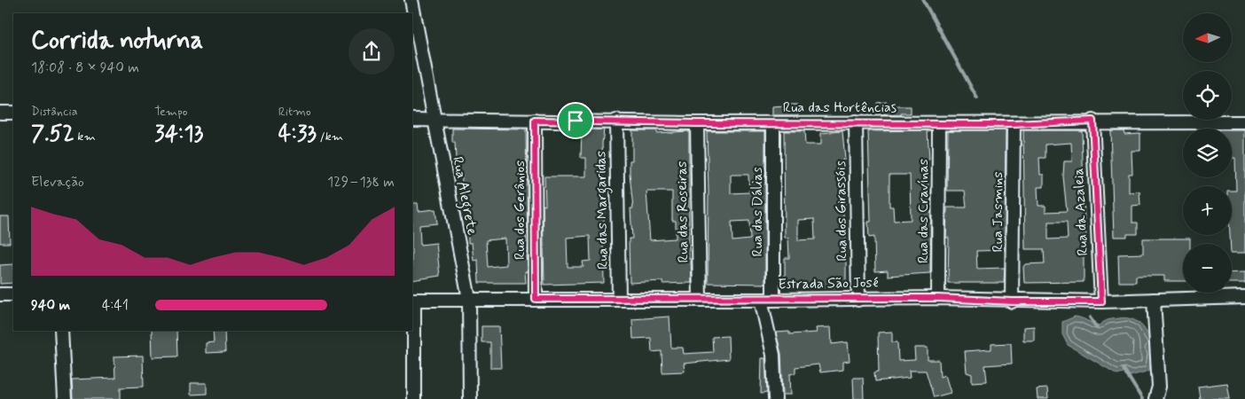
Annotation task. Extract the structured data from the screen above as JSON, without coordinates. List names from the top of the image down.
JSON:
{
  "streets": {
    "street": [
      "Rua das Hortências",
      "Rua Alegrete",
      "Rua dos Gerânios",
      "Rua das Margaridas",
      "Rua dos Girassóis",
      "Rua das Cravínas",
      "Rua das Roseiras",
      "Rua das Dálias",
      "Rua Jasmins",
      "Rua da Azaleia",
      "Estrada São José"
    ]
  },
  "crossings": [
    ["Rua das Hortências", "Rua Alegrete"],
    ["Rua das Hortências", "Rua dos Gerânios"],
    ["Rua das Hortências", "Rua das Margaridas"],
    ["Rua das Hortências", "Rua dos Girassóis"],
    ["Rua das Hortências", "Rua das Cravínas"],
    ["Rua das Hortências", "Rua das Roseiras"],
    ["Rua das Hortências", "Rua das Dálias"],
    ["Rua das Hortências", "Rua Jasmins"],
    ["Rua das Hortências", "Rua da Azaleia"],
    ["Rua Alegrete", "Estrada São José"],
    ["Rua dos Gerânios", "Estrada São José"],
    ["Rua das Margaridas", "Estrada São José"],
    ["Rua dos Girassóis", "Estrada São José"],
    ["Rua das Cravínas", "Estrada São José"],
    ["Rua das Roseiras", "Estrada São José"],
    ["Rua das Dálias", "Estrada São José"],
    ["Rua Jasmins", "Estrada São José"],
    ["Rua da Azaleia", "Estrada São José"]
  ],
  "north": "left",
  "page": {
    "map_buttons": ["+", "−"],
    "heading": ["Corrida noturna", "18:08 · 8 × 940 m"],
    "stats": [
      ["Distância", "7.52 km"],
      ["Tempo", "34:13"],
      ["Ritmo", "4:33 /km"]
    ],
    "chart": ["Elevação", "129–138 m"],
    "list": [
      {
        "name": "940 m",
        "note": "4:41"
      }
    ]
  }
}
